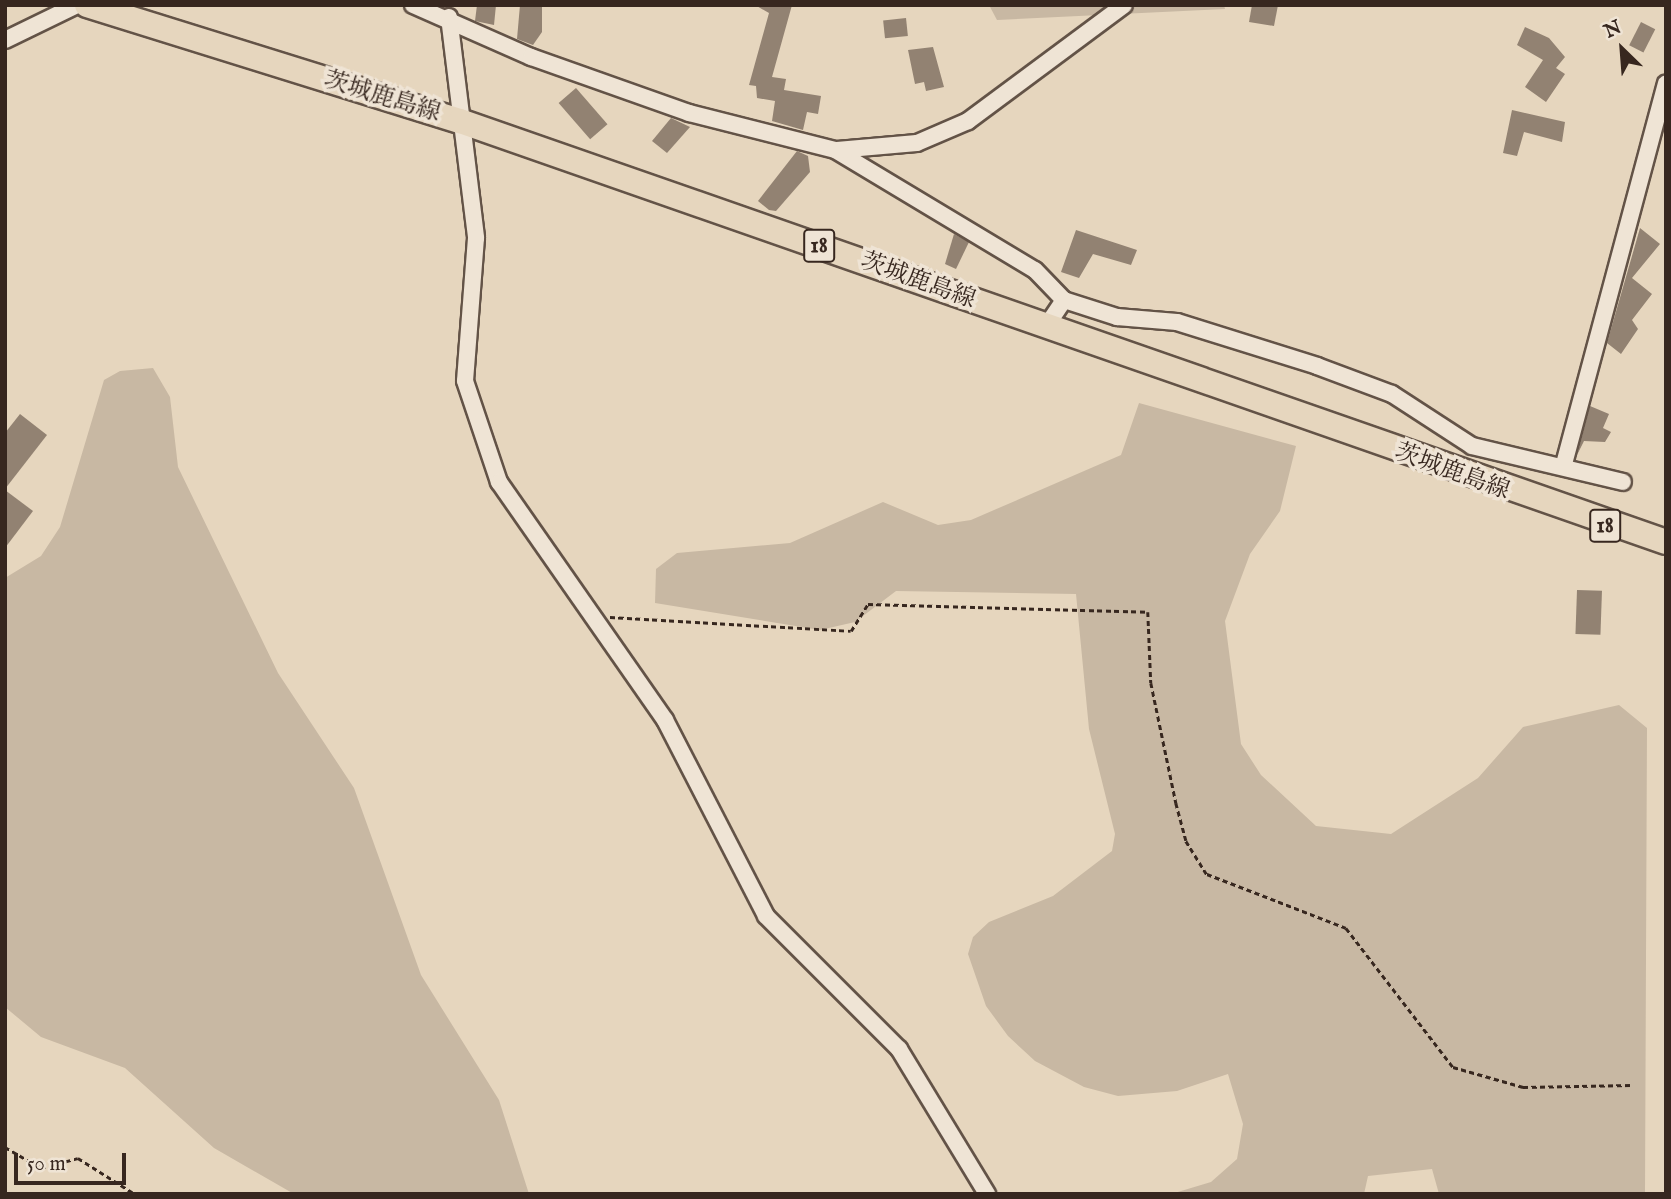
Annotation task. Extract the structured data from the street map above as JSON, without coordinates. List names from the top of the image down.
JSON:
{
  "streets": {
    "main road": ["茨城鹿島線", "18"]
  },
  "scale_bar": "50 m",
  "north": "top left"
}
